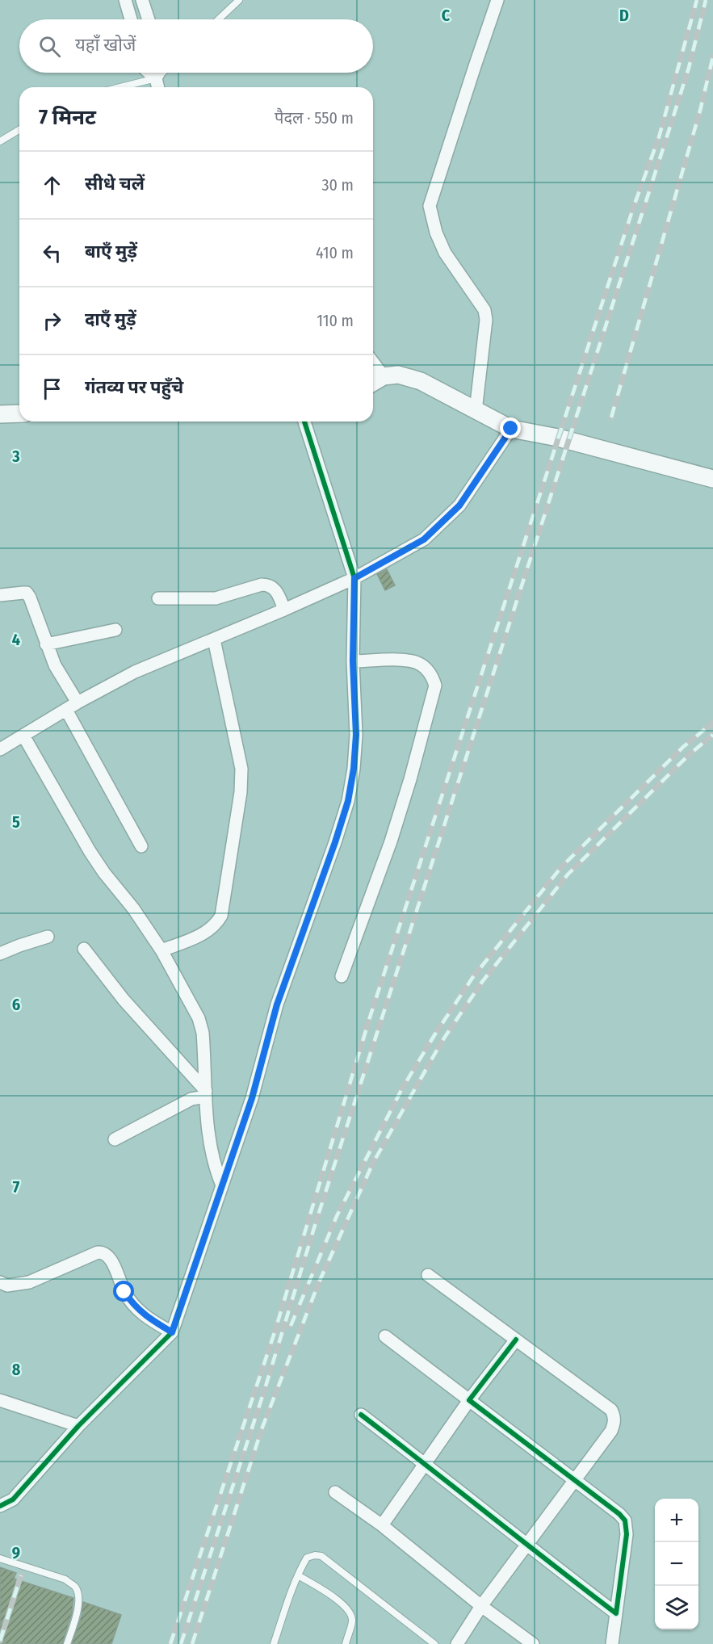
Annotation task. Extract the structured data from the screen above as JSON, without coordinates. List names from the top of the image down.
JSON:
{
  "page": {
    "search": "यहाँ खोजें",
    "heading": ["7 मिनट", "पैदल · 550 m"],
    "list": [
      ["सीधे चलें", "30 m"],
      ["बाएँ मुड़ें", "410 m"],
      ["दाएँ मुड़ें", "110 m"],
      "गंतव्य पर पहुँचे"
    ],
    "map_buttons": ["+", "−"]
  },
  "grid": {
    "columns": ["C", "D"],
    "rows": [
      "3",
      "4",
      "5",
      "6",
      "7",
      "8",
      "9"
    ]
  }
}
